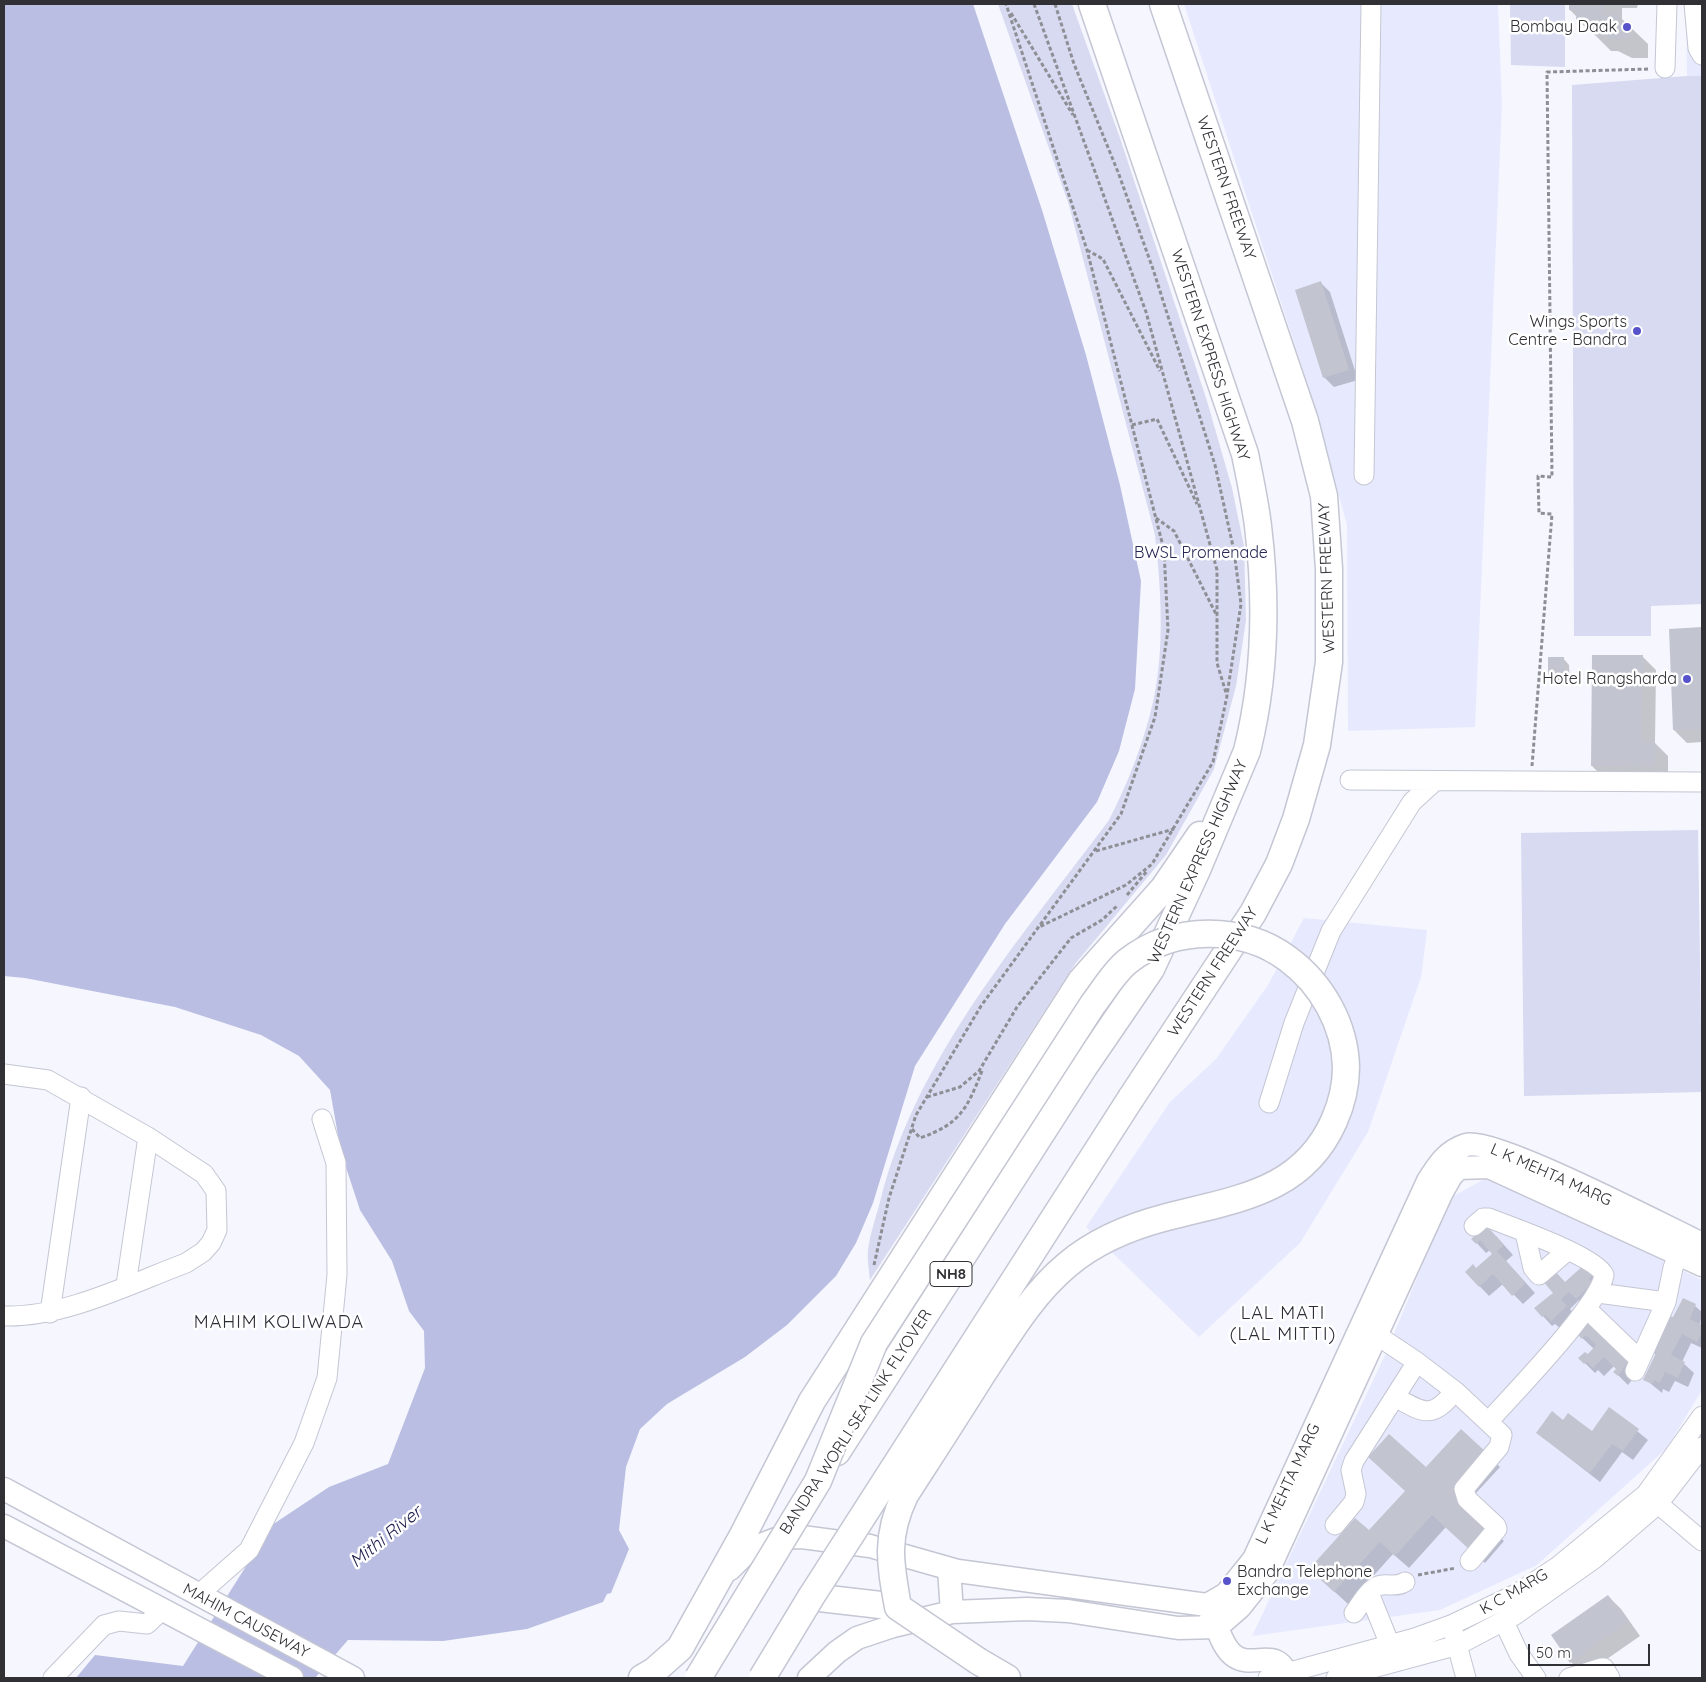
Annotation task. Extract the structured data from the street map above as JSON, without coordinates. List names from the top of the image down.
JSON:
{
  "streets": {
    "highway": [
      "WESTERN FREEWAY",
      "WESTERN EXPRESS HIGHWAY",
      "NH8",
      "BANDRA WORLI SEA LINK FLYOVER"
    ],
    "main road": ["L K MEHTA MARG", "MAHIM CAUSEWAY"],
    "street": ["K C MARG"]
  },
  "crossings": [
    ["WESTERN EXPRESS HIGHWAY", "BANDRA WORLI SEA LINK FLYOVER"]
  ],
  "districts": ["LAL MATI (LAL MITTI)", "MAHIM KOLIWADA"],
  "water": ["Mithi River"],
  "parks": ["BWSL Promenade"],
  "places": [
    "Bombay Daak",
    "Wings Sports Centre - Bandra",
    "Hotel Rangsharda",
    "Bandra Telephone Exchange"
  ],
  "scale_bar": "50 m"
}
